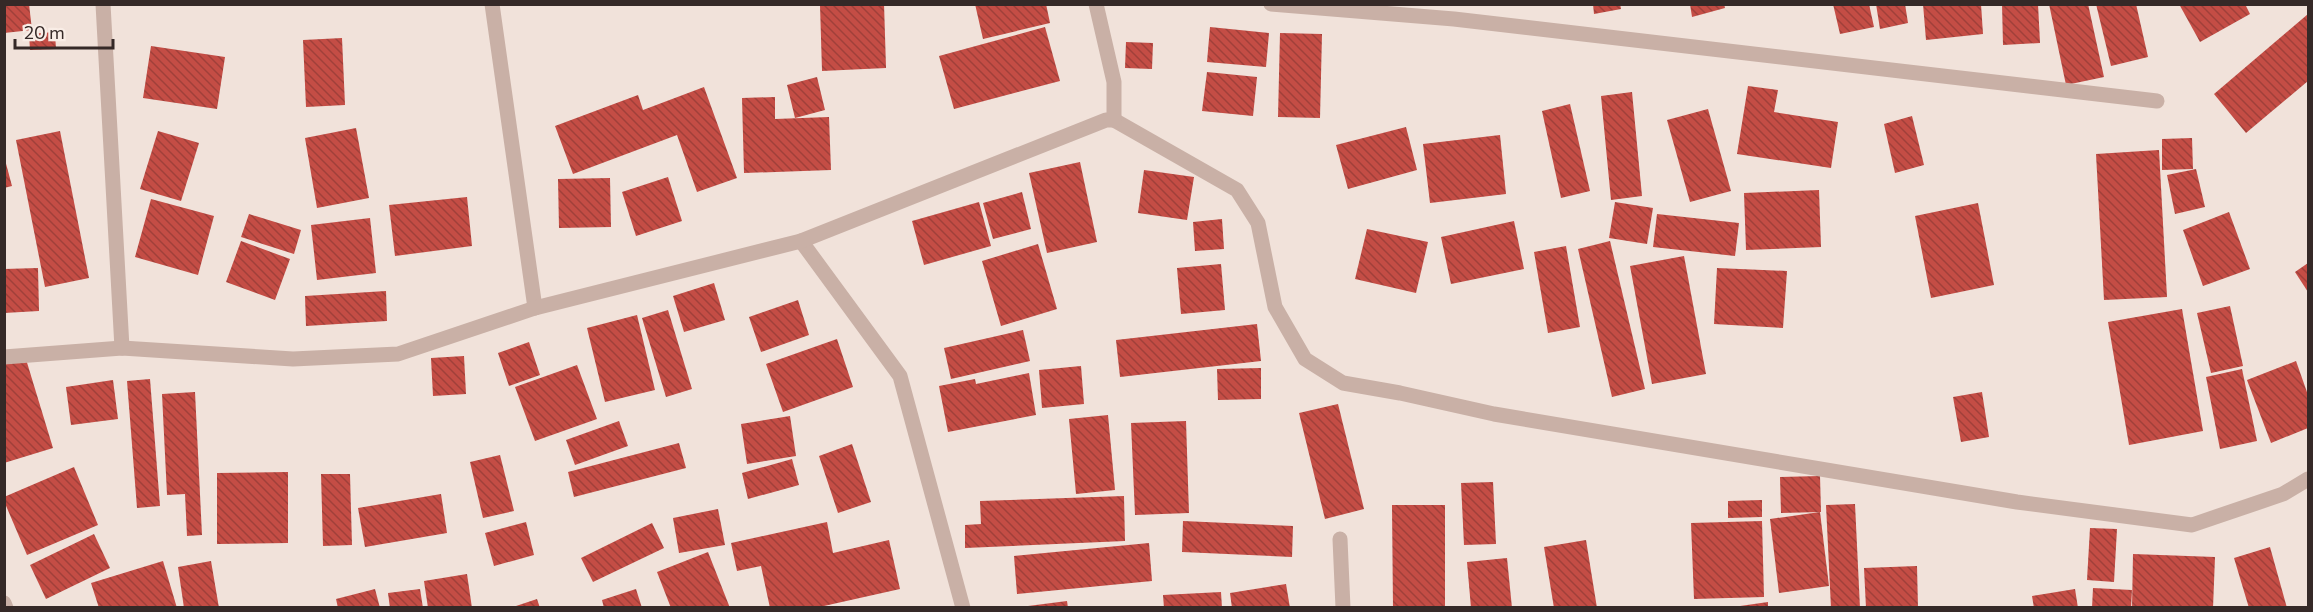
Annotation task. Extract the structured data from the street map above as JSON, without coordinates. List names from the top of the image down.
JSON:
{
  "scale_bar": "20 m"
}
